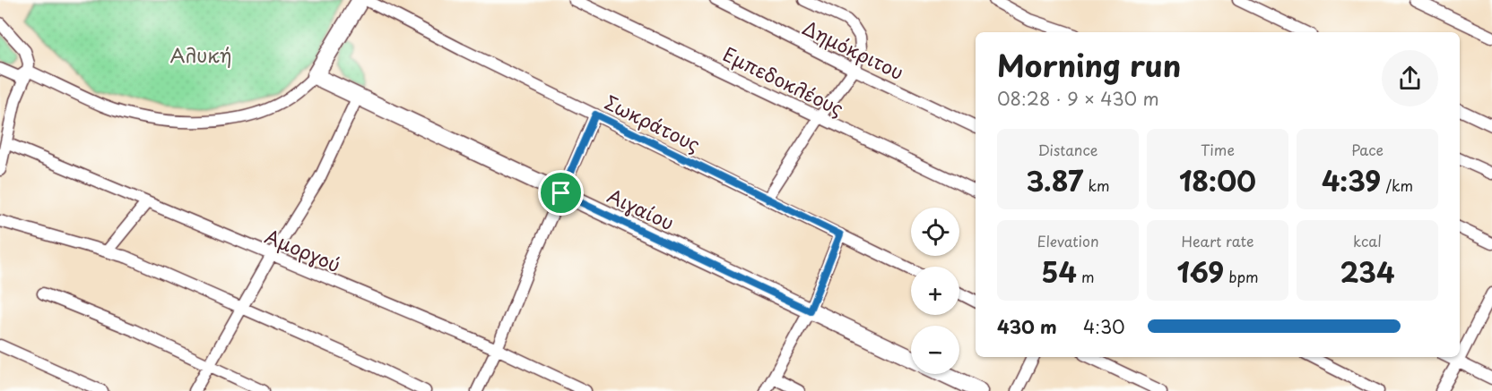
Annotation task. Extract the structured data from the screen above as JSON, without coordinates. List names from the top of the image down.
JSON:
{
  "streets": {
    "main road": ["Αιγαίου"],
    "street": [
      "Δημόκριτου",
      "Εμπεδοκλέους",
      "Σωκράτους",
      "Αμοργού"
    ]
  },
  "parks": ["Αλυκή"],
  "page": {
    "heading": ["Morning run", "08:28 · 9 × 430 m"],
    "stats": [
      ["Distance", "3.87 km"],
      ["Time", "18:00"],
      ["Pace", "4:39 /km"],
      ["Elevation", "54 m"],
      ["Heart rate", "169 bpm"],
      ["kcal", "234"]
    ],
    "map_buttons": ["+", "−"],
    "list": [
      {
        "name": "430 m",
        "note": "4:30"
      }
    ]
  }
}
